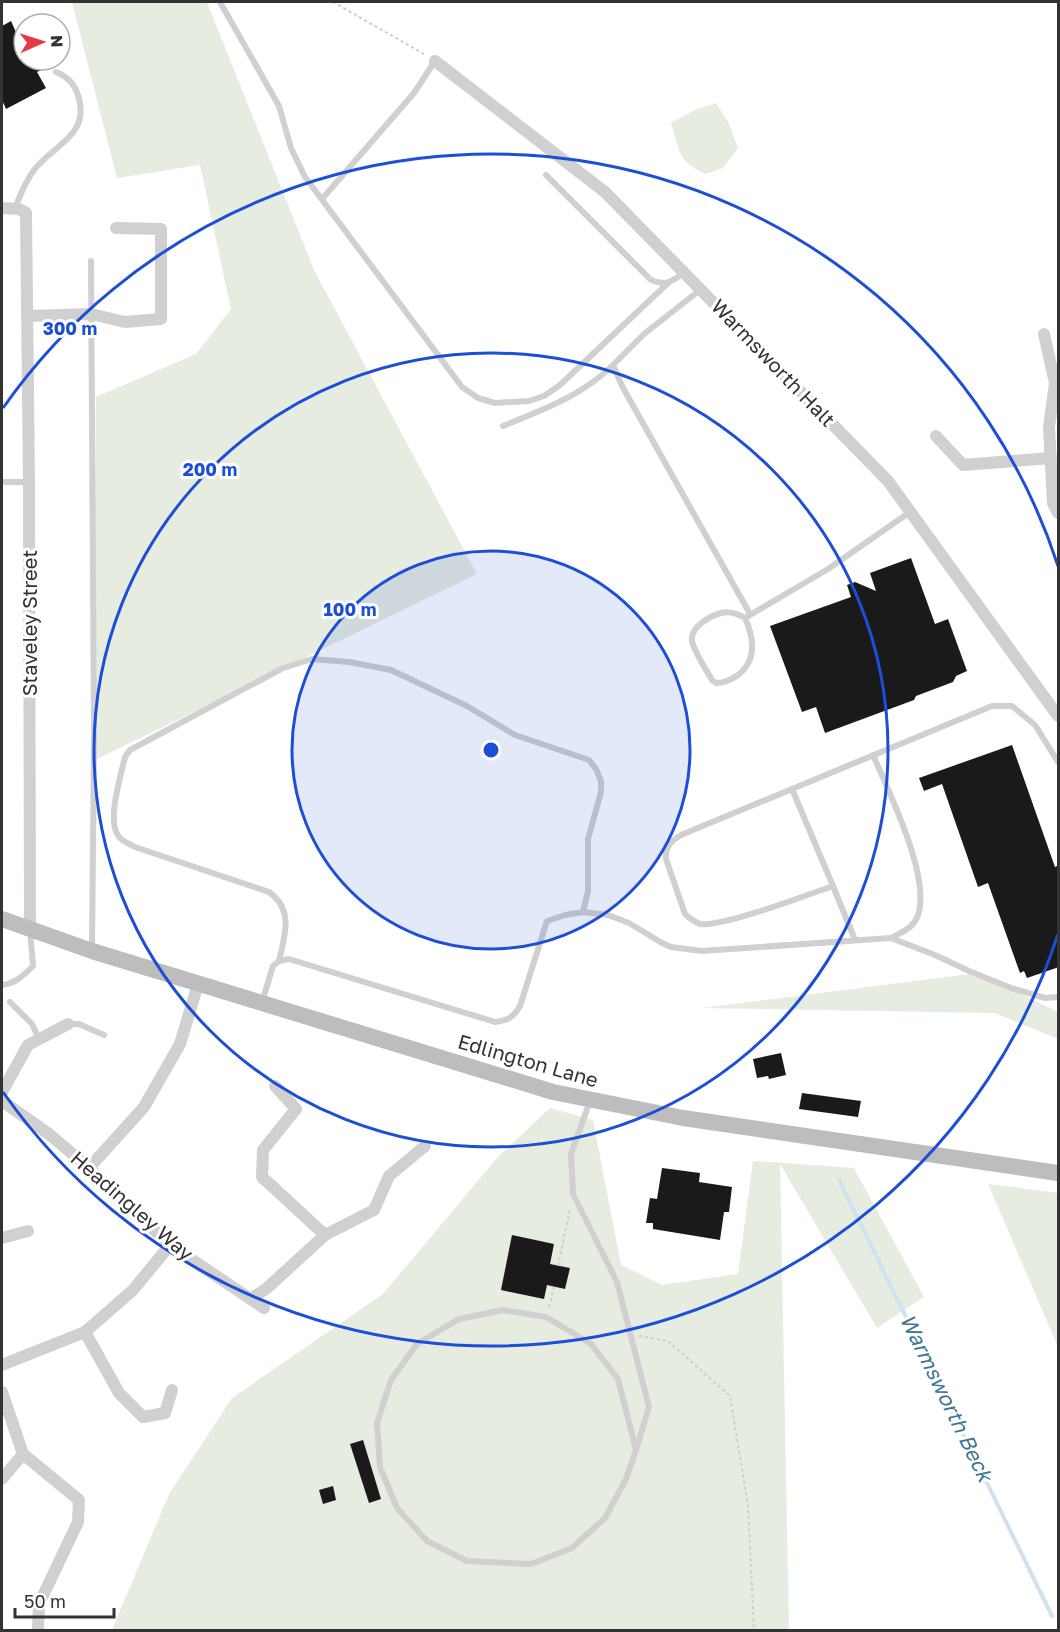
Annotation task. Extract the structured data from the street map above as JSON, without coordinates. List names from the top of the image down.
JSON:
{
  "streets": {
    "main road": ["Edlington Lane"],
    "street": ["Warmsworth Halt", "Staveley Street", "Headingley Way"]
  },
  "crossings": [
    ["Staveley Street", "Edlington Lane"]
  ],
  "water": ["Warmsworth Beck"],
  "scale_bar": "50 m",
  "north": "right",
  "rings": ["300 m", "200 m", "100 m"]
}
